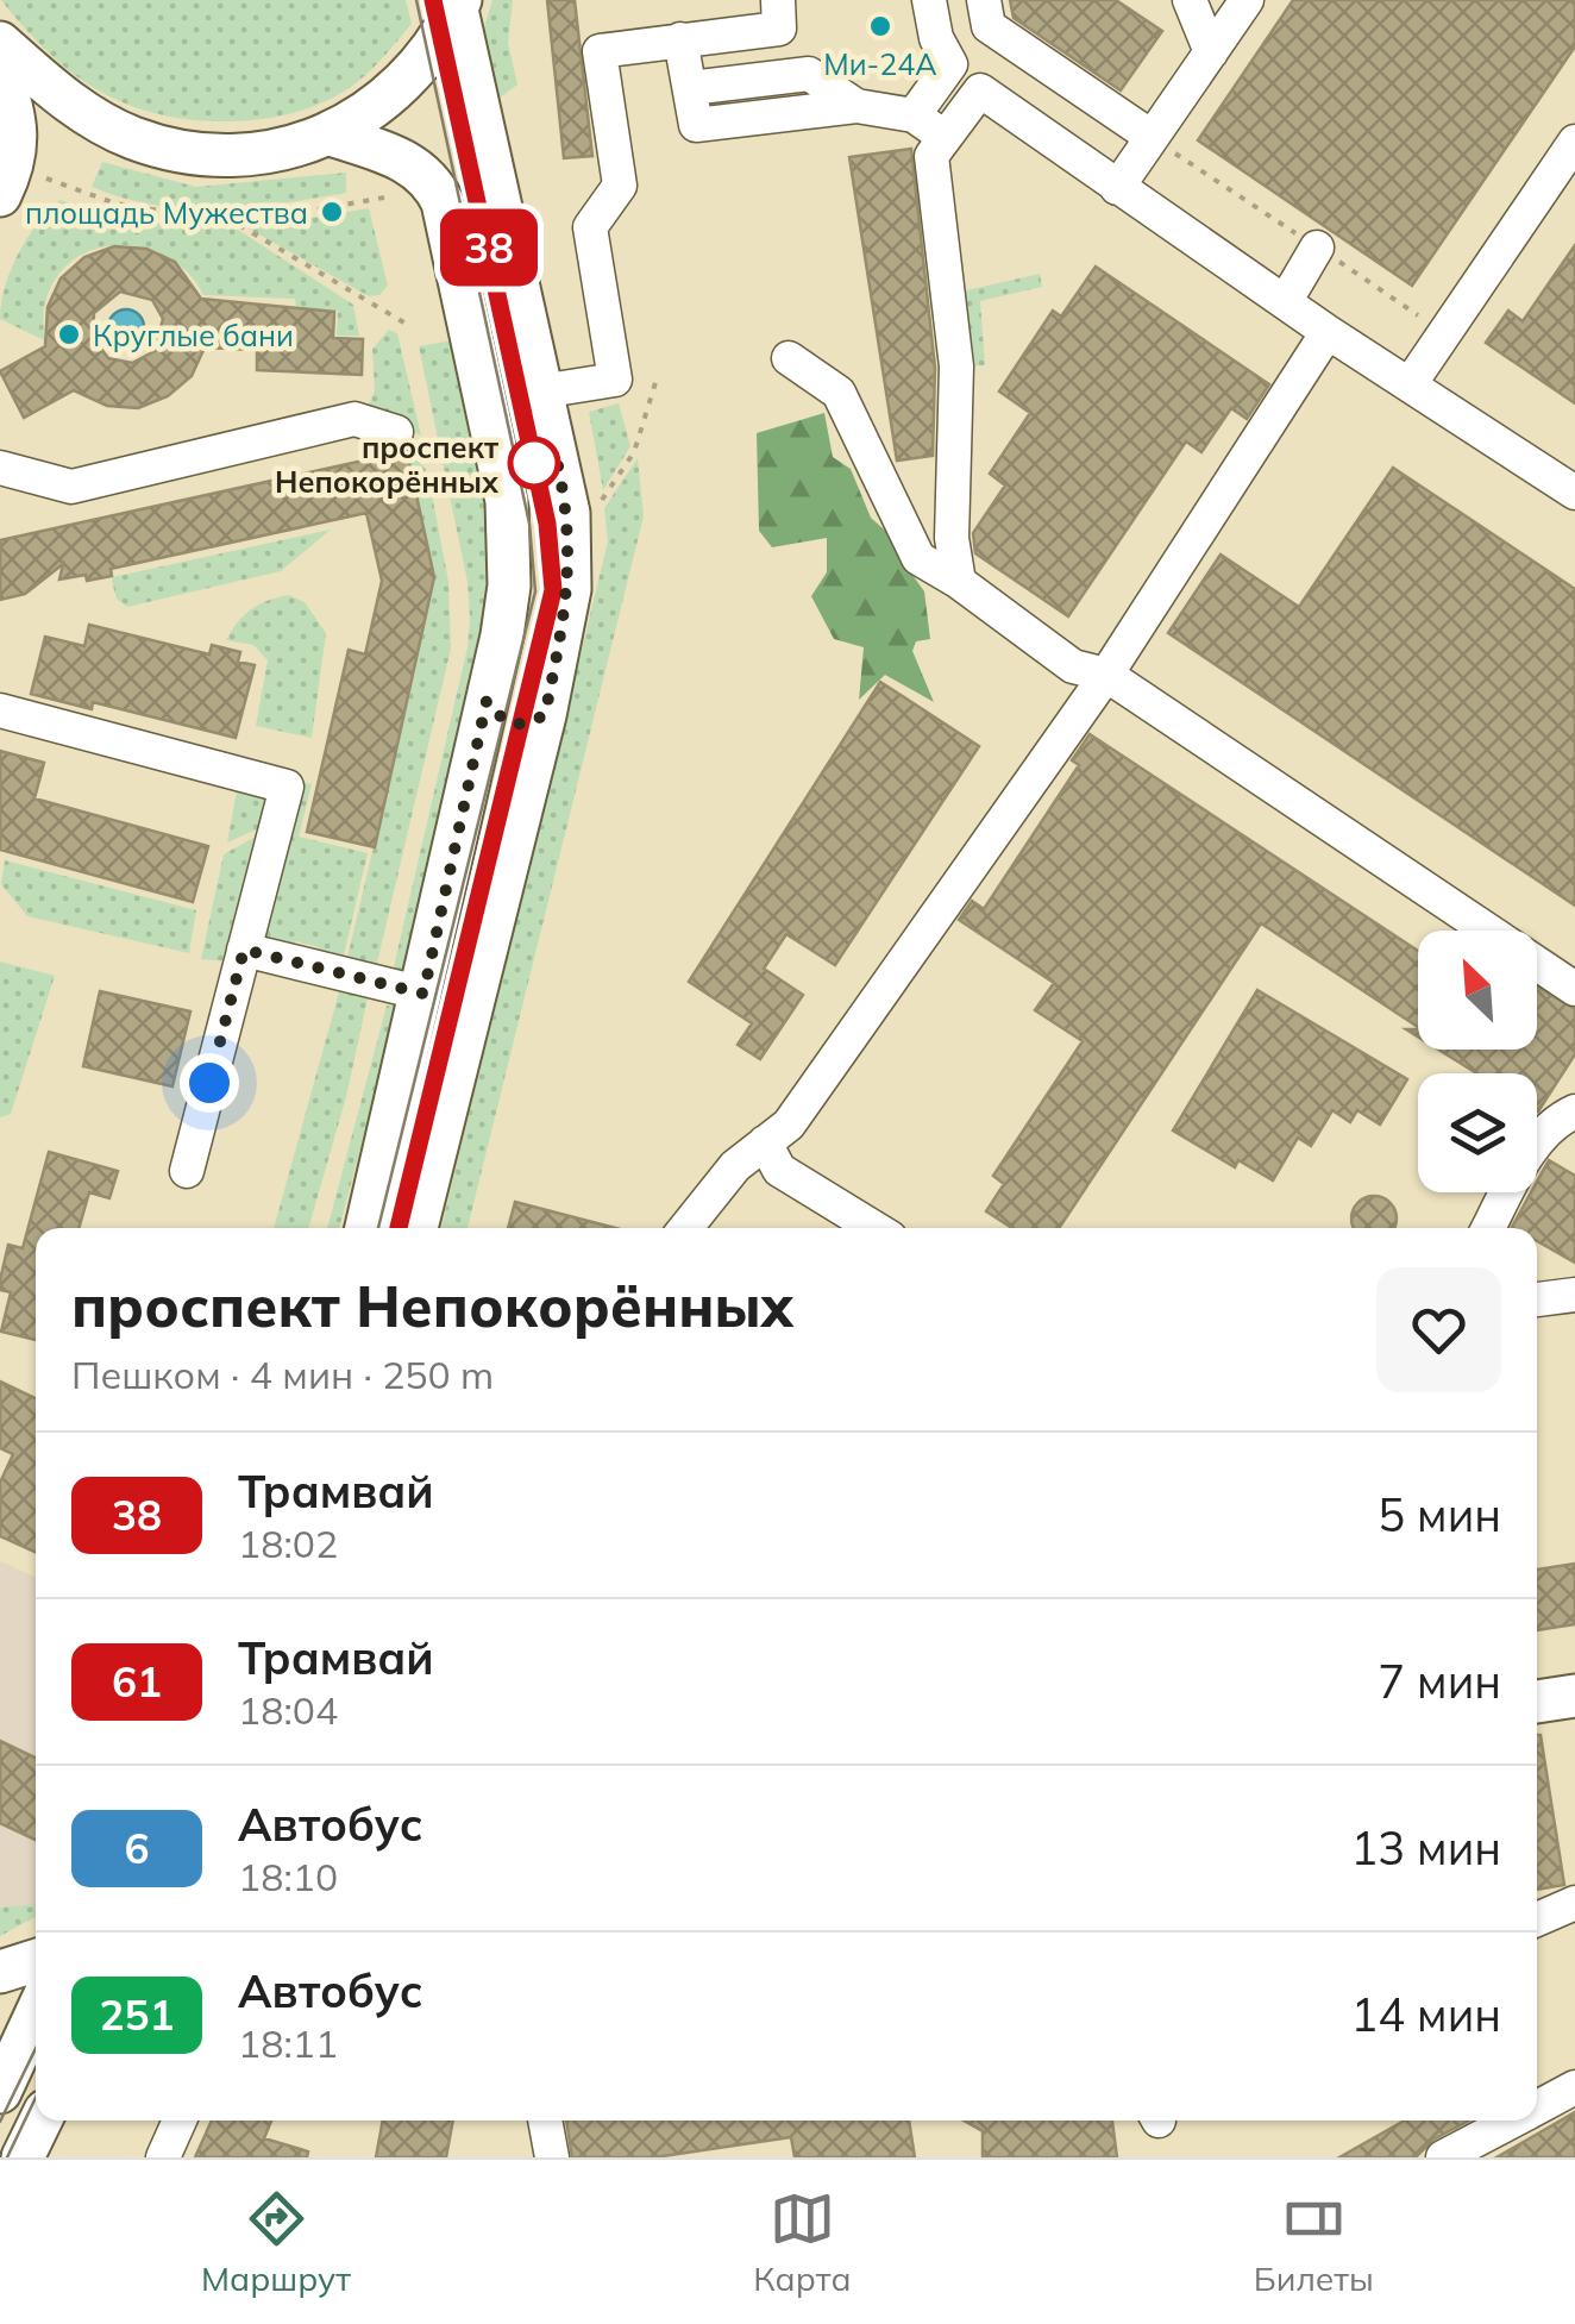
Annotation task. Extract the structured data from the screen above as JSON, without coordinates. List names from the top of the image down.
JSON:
{
  "places": [
    "Ми-24А",
    "площадь Мужества",
    "Круглые бани",
    "проспект Непокорённых"
  ],
  "lines": ["tram line 38"],
  "north": "top left",
  "page": {
    "on_map": "38",
    "heading": ["проспект Непокорённых", "Пешком · 4 мин · 250 m"],
    "list": [
      {
        "mark": "38",
        "name": "Трамвай",
        "note": "18:02",
        "value": "5 мин"
      },
      {
        "mark": "61",
        "name": "Трамвай",
        "note": "18:04",
        "value": "7 мин"
      },
      {
        "mark": "6",
        "name": "Автобус",
        "note": "18:10",
        "value": "13 мин"
      },
      {
        "mark": "251",
        "name": "Автобус",
        "note": "18:11",
        "value": "14 мин"
      }
    ],
    "tabs": ["Маршрут", "Карта", "Билеты"]
  }
}
